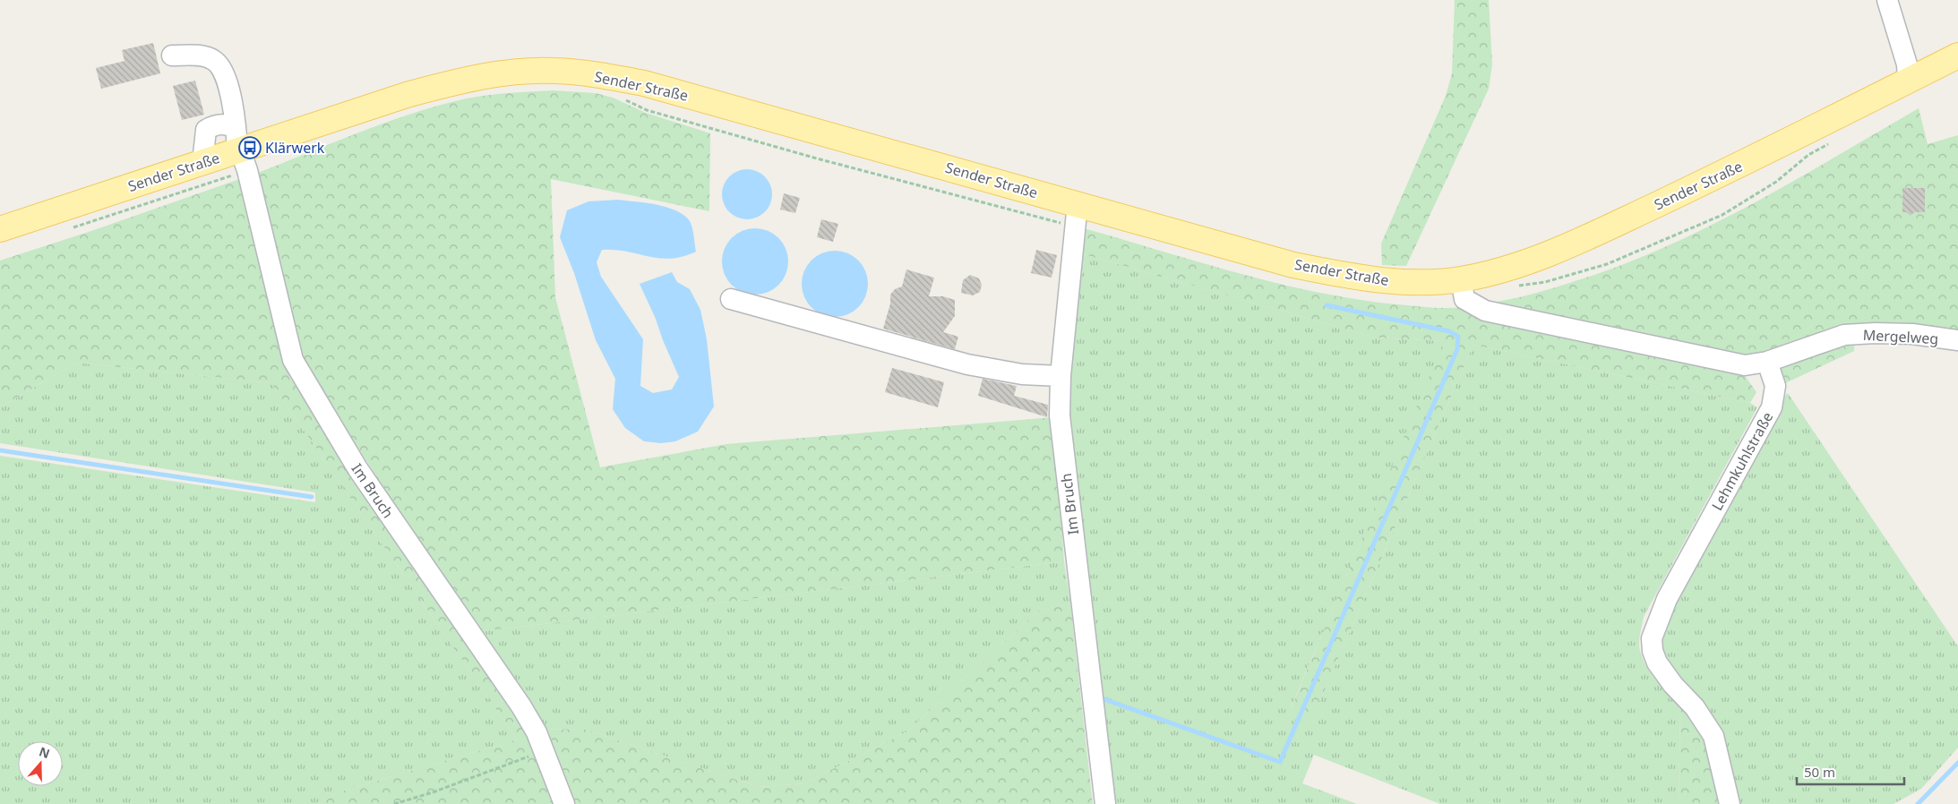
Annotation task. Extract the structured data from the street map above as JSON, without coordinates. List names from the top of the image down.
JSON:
{
  "streets": {
    "main road": ["Sender Straße"],
    "street": ["Mergelweg", "Lehmkuhlstraße", "Im Bruch"]
  },
  "crossings": [
    ["Sender Straße", "Im Bruch"],
    ["Mergelweg", "Lehmkuhlstraße"]
  ],
  "places": {
    "bus stop": ["Klärwerk"]
  },
  "scale_bar": "50 m",
  "north": "top"
}
